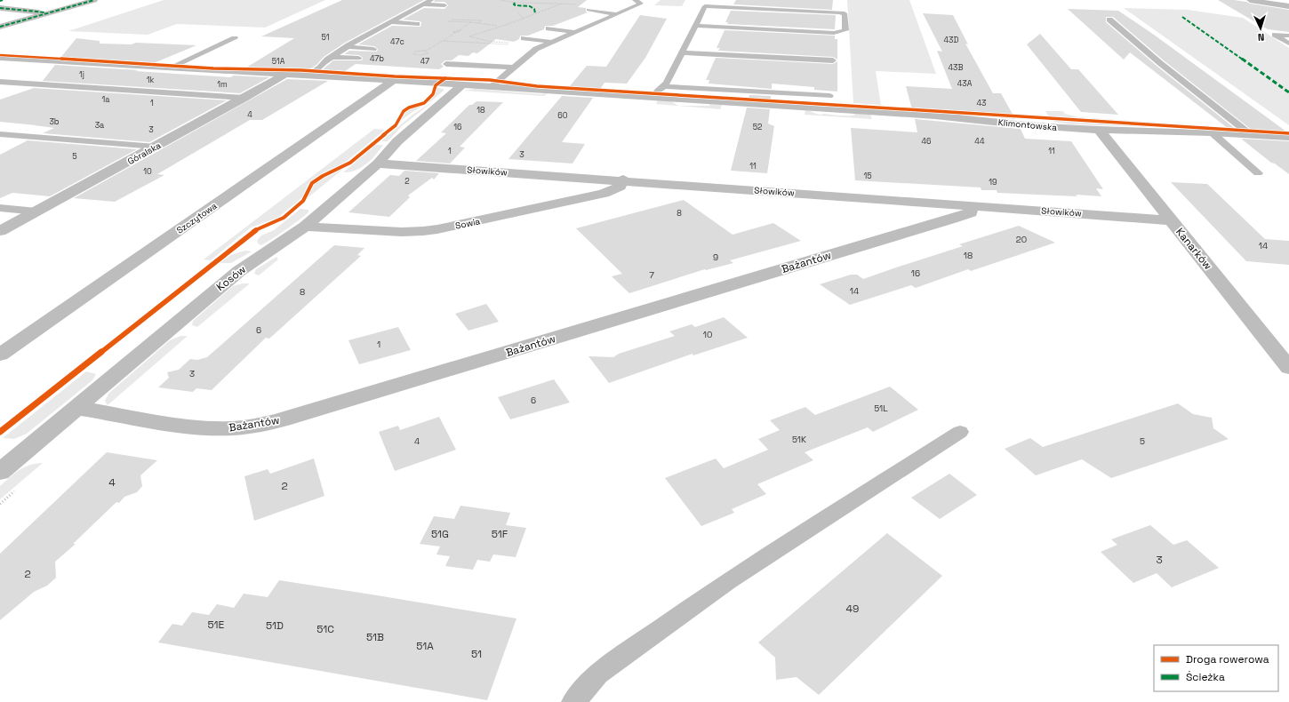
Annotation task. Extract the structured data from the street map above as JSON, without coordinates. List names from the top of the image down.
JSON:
{
  "streets": {
    "street": [
      "Klimontowska",
      "Góralska",
      "Słowików",
      "Szczytowa",
      "Sowia",
      "Kanarków",
      "Bażantów",
      "Kosów"
    ]
  },
  "crossings": [
    ["Klimontowska", "Góralska"],
    ["Klimontowska", "Szczytowa"],
    ["Klimontowska", "Kanarków"],
    ["Klimontowska", "Kosów"],
    ["Słowików", "Sowia"],
    ["Słowików", "Kanarków"],
    ["Słowików", "Bażantów"],
    ["Słowików", "Kosów"],
    ["Sowia", "Kosów"],
    ["Bażantów", "Kosów"]
  ],
  "house_numbers": [
    "51",
    "43D",
    "47c",
    "47b",
    "51A",
    "47",
    "43B",
    "1j",
    "1k",
    "43A",
    "1m",
    "1a",
    "1",
    "43",
    "18",
    "4",
    "60",
    "3b",
    "3a",
    "16",
    "52",
    "3",
    "46",
    "44",
    "1",
    "11",
    "3",
    "5",
    "11",
    "10",
    "15",
    "2",
    "19",
    "8",
    "20",
    "14",
    "18",
    "9",
    "16",
    "7",
    "14",
    "8",
    "6",
    "10",
    "1",
    "3",
    "6",
    "51L",
    "51K",
    "4",
    "5",
    "4",
    "2",
    "51G",
    "51F",
    "3",
    "2",
    "49",
    "51E",
    "51D",
    "51C",
    "51B",
    "51A",
    "51"
  ],
  "legend": ["Droga rowerowa", "Ścieżka"],
  "north": "bottom"
}
